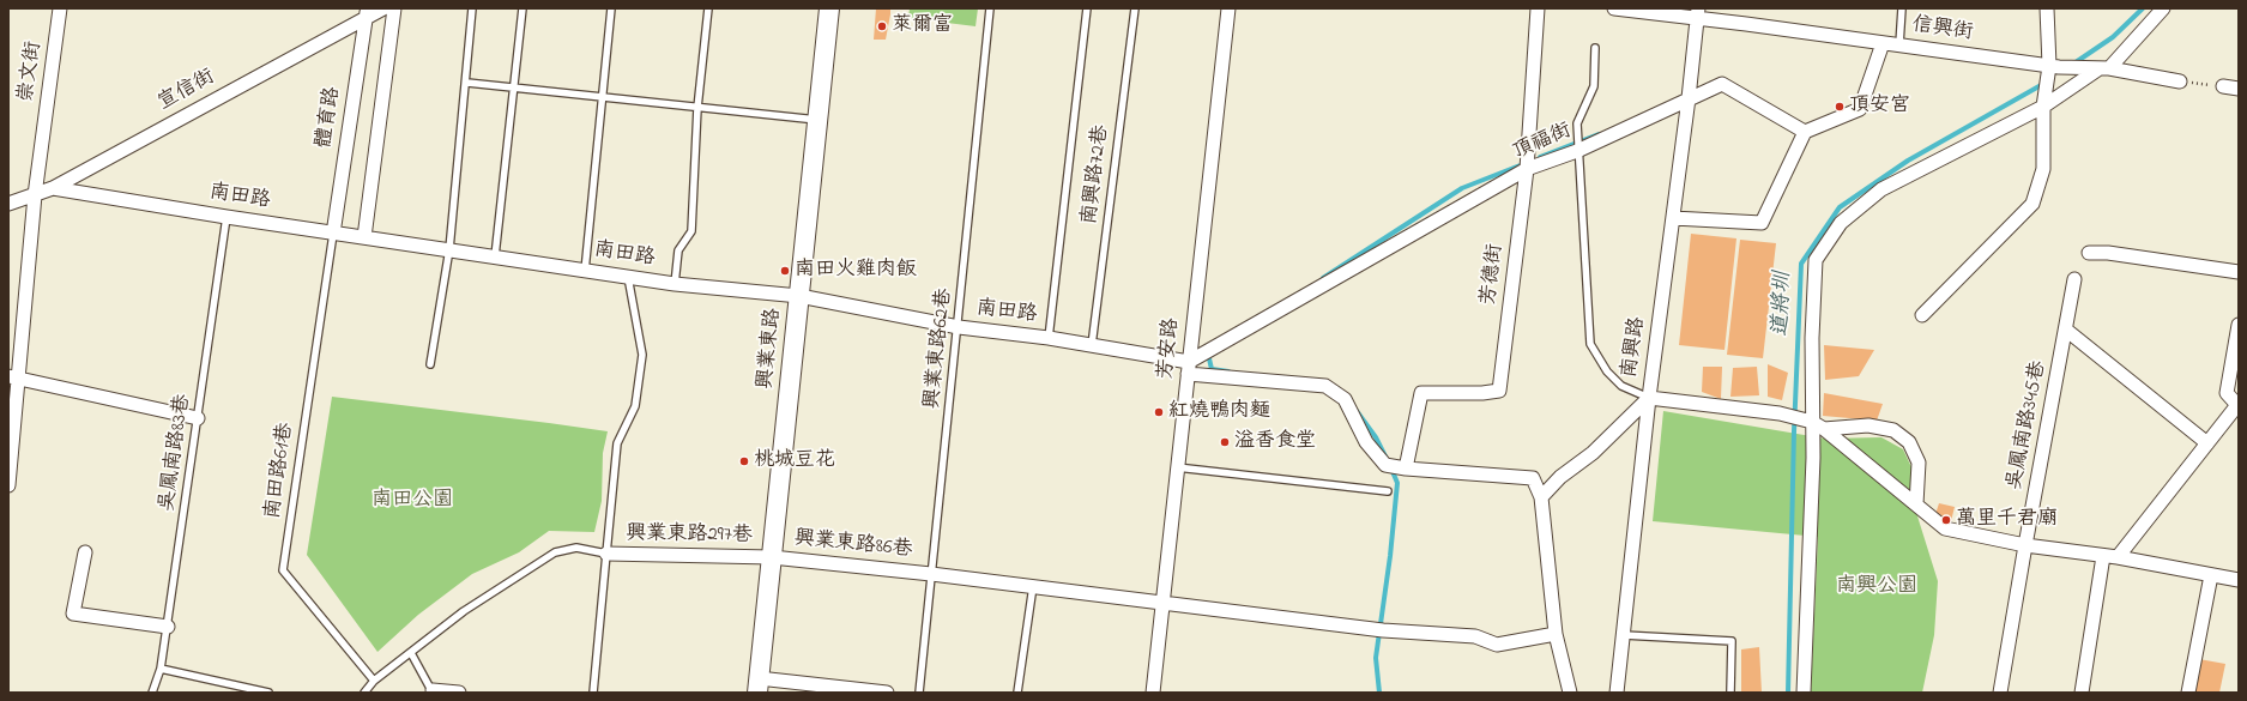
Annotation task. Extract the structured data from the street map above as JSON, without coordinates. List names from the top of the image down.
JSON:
{
  "streets": {
    "street": [
      "信興街",
      "崇文街",
      "宣信街",
      "體育路",
      "頂福街",
      "南田路",
      "芳德街",
      "南興路",
      "興業東路",
      "芳安路",
      "吳鳳南路345巷",
      "興業東路297巷",
      "興業東路86巷"
    ],
    "lane": [
      "南興路72巷",
      "興業東路62巷",
      "吳鳳南路83巷",
      "南田路61巷"
    ]
  },
  "crossings": [
    ["信興街", "南興路"],
    ["崇文街", "宣信街"],
    ["宣信街", "體育路"],
    ["宣信街", "南田路"],
    ["體育路", "南田路"],
    ["體育路", "南田路61巷"],
    ["頂福街", "南田路"],
    ["頂福街", "芳德街"],
    ["頂福街", "南興路"],
    ["頂福街", "芳安路"],
    ["南興路72巷", "南田路"],
    ["南田路", "芳德街"],
    ["南田路", "興業東路"],
    ["南田路", "興業東路62巷"],
    ["南田路", "芳安路"],
    ["南田路", "吳鳳南路83巷"],
    ["南田路", "南田路61巷"],
    ["興業東路", "興業東路297巷"],
    ["興業東路", "興業東路86巷"],
    ["興業東路62巷", "興業東路86巷"],
    ["芳安路", "興業東路86巷"],
    ["興業東路297巷", "興業東路86巷"]
  ],
  "water": ["道將圳"],
  "parks": ["南田公園", "南興公園"],
  "places": [
    "萊爾富",
    "頂安宮",
    "南田火雞肉飯",
    "紅燒鴨肉麵",
    "溢香食堂",
    "桃城豆花",
    "萬里千君廟"
  ]
}
